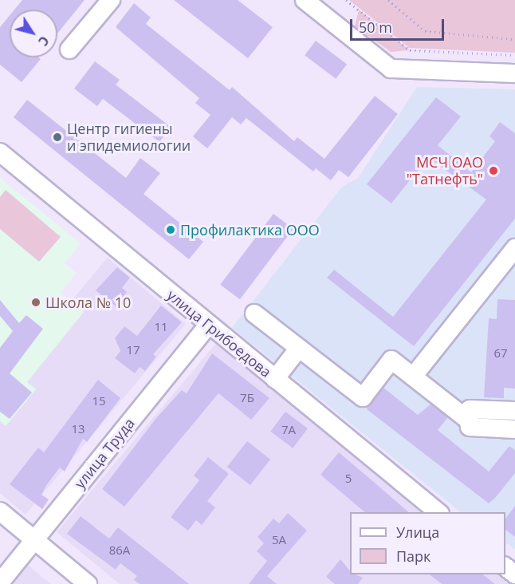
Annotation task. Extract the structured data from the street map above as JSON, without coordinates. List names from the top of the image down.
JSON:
{
  "streets": {
    "street": ["улица Грибоедова", "улица Труда"]
  },
  "crossings": [
    ["улица Грибоедова", "улица Труда"]
  ],
  "places": [
    "Центр гигиены и эпидемиологии",
    "МСЧ ОАО \"Татнефть\"",
    "Профилактика ООО",
    "Школа № 10"
  ],
  "house_numbers": [
    "11",
    "17",
    "67",
    "7Б",
    "15",
    "13",
    "7А",
    "5",
    "5А",
    "86А"
  ],
  "legend": ["Улица", "Парк"],
  "scale_bar": "50 m",
  "north": "bottom right"
}
